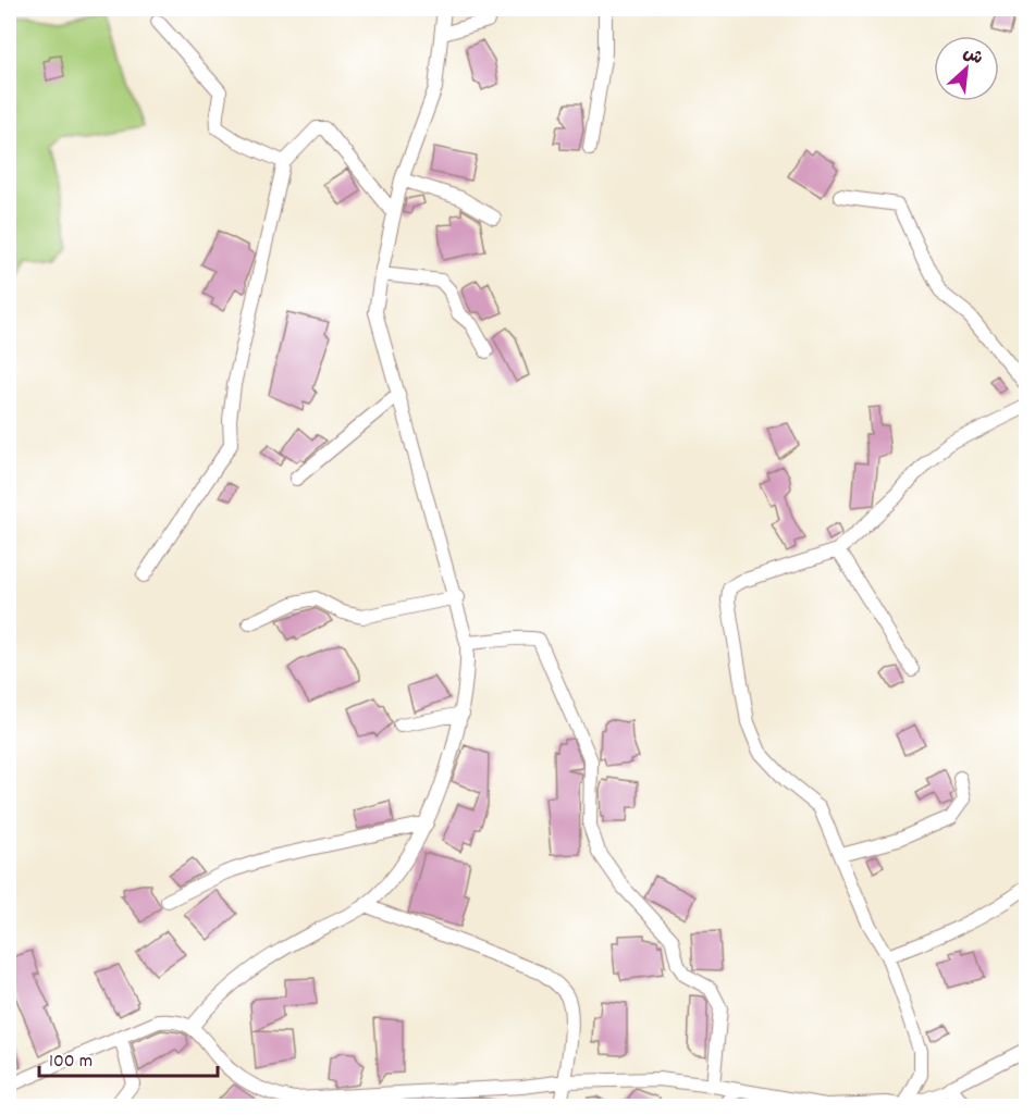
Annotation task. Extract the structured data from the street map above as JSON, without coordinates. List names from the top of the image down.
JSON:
{
  "scale_bar": "100 m",
  "north": "top right"
}
